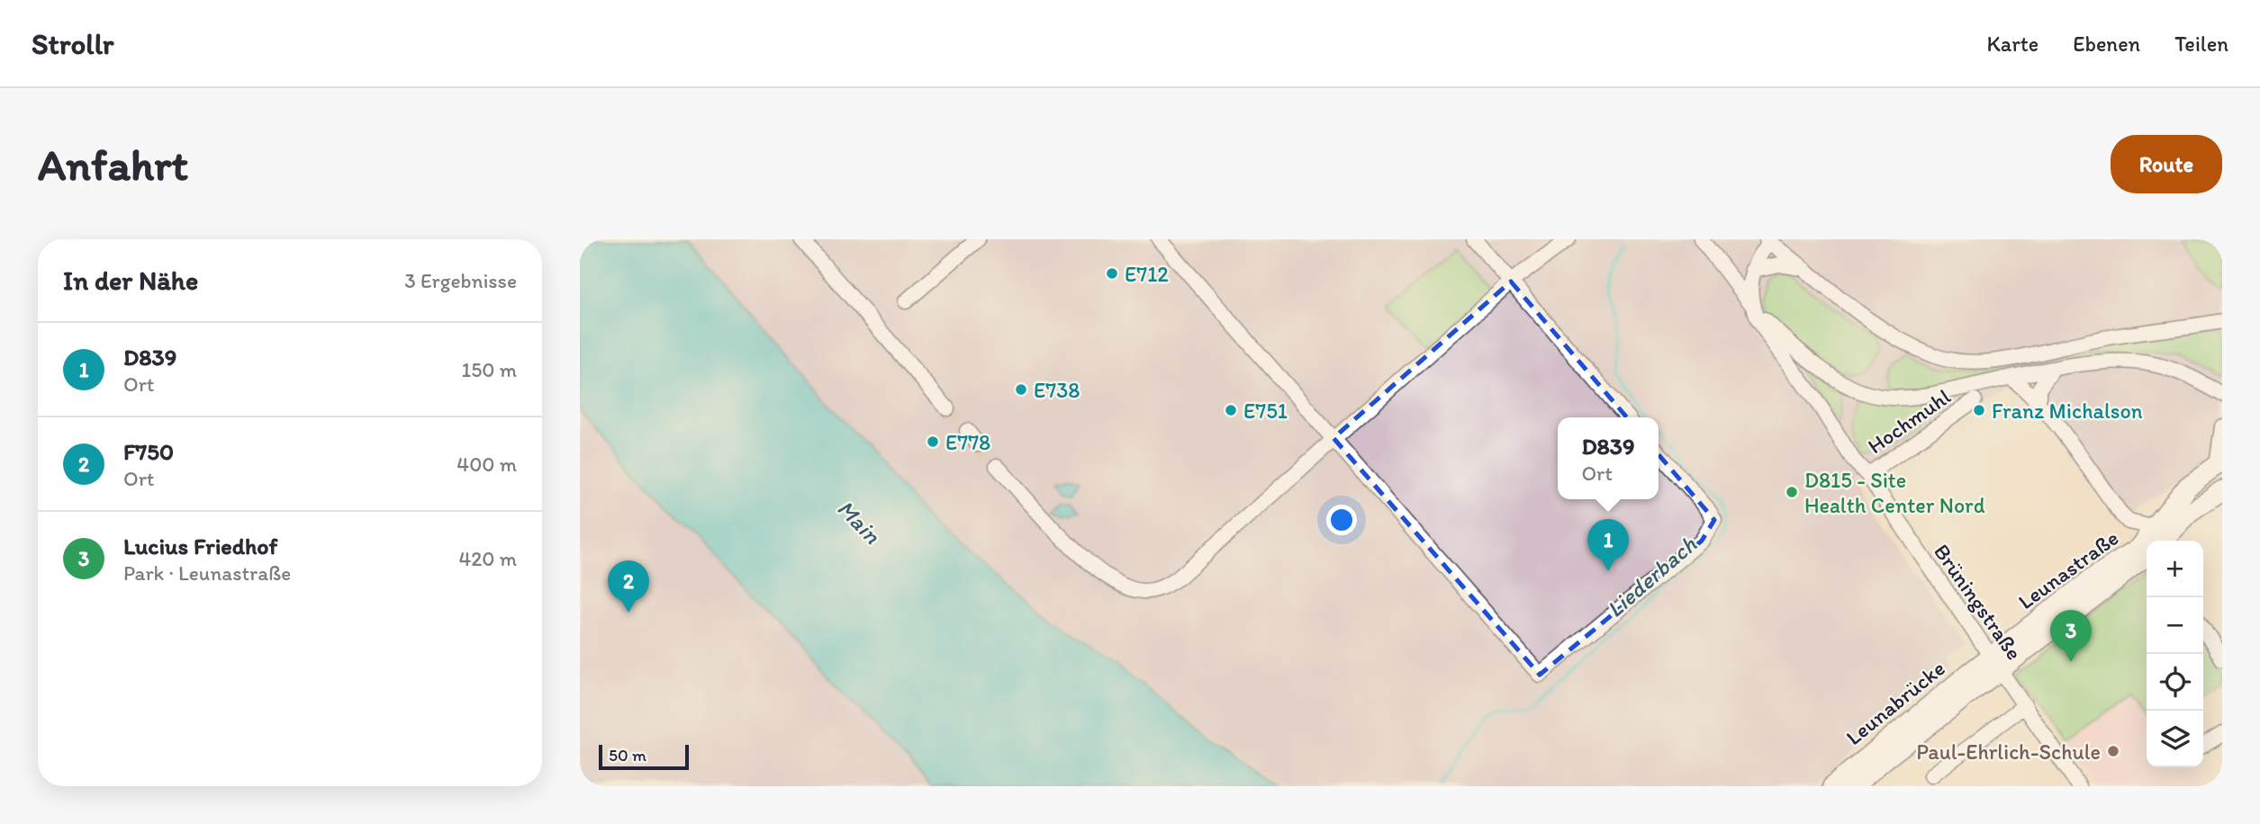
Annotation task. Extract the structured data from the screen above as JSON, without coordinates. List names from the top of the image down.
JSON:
{
  "streets": {
    "main road": ["Leunastraße", "Leunabrücke"],
    "street": ["Hochmuhl", "Brüningstraße"]
  },
  "crossings": [
    ["Hochmuhl", "Brüningstraße"],
    ["Leunastraße", "Brüningstraße"],
    ["Leunastraße", "Leunabrücke"],
    ["Brüningstraße", "Leunabrücke"]
  ],
  "water": ["Main", "Liederbach"],
  "places": [
    "E712",
    "E738",
    "E751",
    "Franz Michalson",
    "E778",
    "D815 - Site Health Center Nord",
    "Paul-Ehrlich-Schule"
  ],
  "scale_bar": "50 m",
  "page": {
    "header": "Strollr",
    "nav": ["Karte", "Ebenen", "Teilen"],
    "buttons": "Route",
    "title": "Anfahrt",
    "heading": ["In der Nähe", "3 Ergebnisse"],
    "list": [
      {
        "mark": "1",
        "name": "D839",
        "note": "Ort",
        "value": "150 m"
      },
      {
        "mark": "2",
        "name": "F750",
        "note": "Ort",
        "value": "400 m"
      },
      {
        "mark": "3",
        "name": "Lucius Friedhof",
        "note": "Park · Leunastraße",
        "value": "420 m"
      }
    ],
    "popup": ["D839", "Ort"],
    "pins": ["1", "2", "3"],
    "map_buttons": ["+", "−"],
    "scale": "50 m"
  }
}
